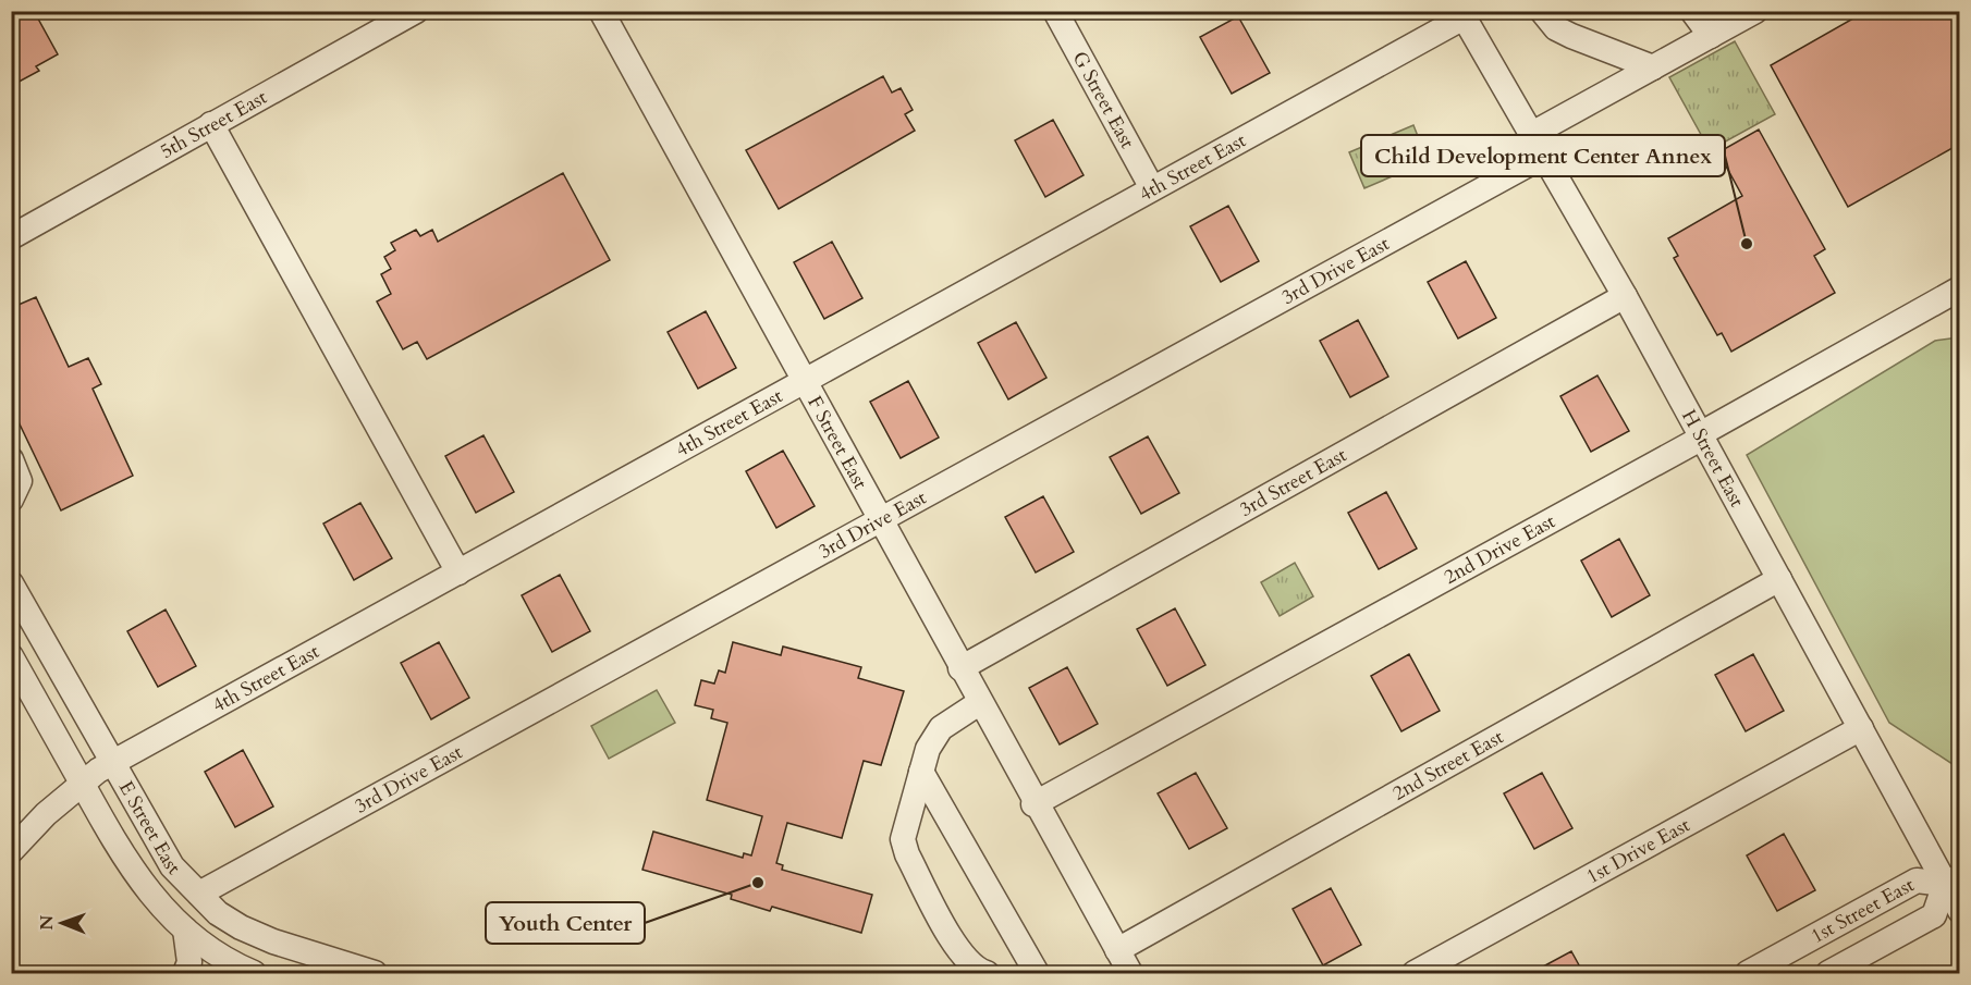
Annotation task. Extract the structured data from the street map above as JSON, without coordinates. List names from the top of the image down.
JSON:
{
  "streets": {
    "street": [
      "G Street East",
      "5th Street East",
      "4th Street East",
      "3rd Drive East",
      "F Street East",
      "H Street East",
      "3rd Street East",
      "2nd Drive East",
      "2nd Street East",
      "E Street East",
      "1st Drive East",
      "1st Street East"
    ]
  },
  "crossings": [
    ["G Street East", "4th Street East"],
    ["4th Street East", "F Street East"],
    ["4th Street East", "H Street East"],
    ["4th Street East", "E Street East"],
    ["3rd Drive East", "F Street East"],
    ["3rd Drive East", "H Street East"],
    ["3rd Drive East", "E Street East"],
    ["F Street East", "3rd Street East"],
    ["F Street East", "2nd Drive East"],
    ["F Street East", "2nd Street East"],
    ["H Street East", "3rd Street East"],
    ["H Street East", "2nd Drive East"],
    ["H Street East", "2nd Street East"],
    ["H Street East", "1st Drive East"],
    ["H Street East", "1st Street East"]
  ],
  "places": ["Child Development Center Annex", "Youth Center"],
  "north": "left"
}
